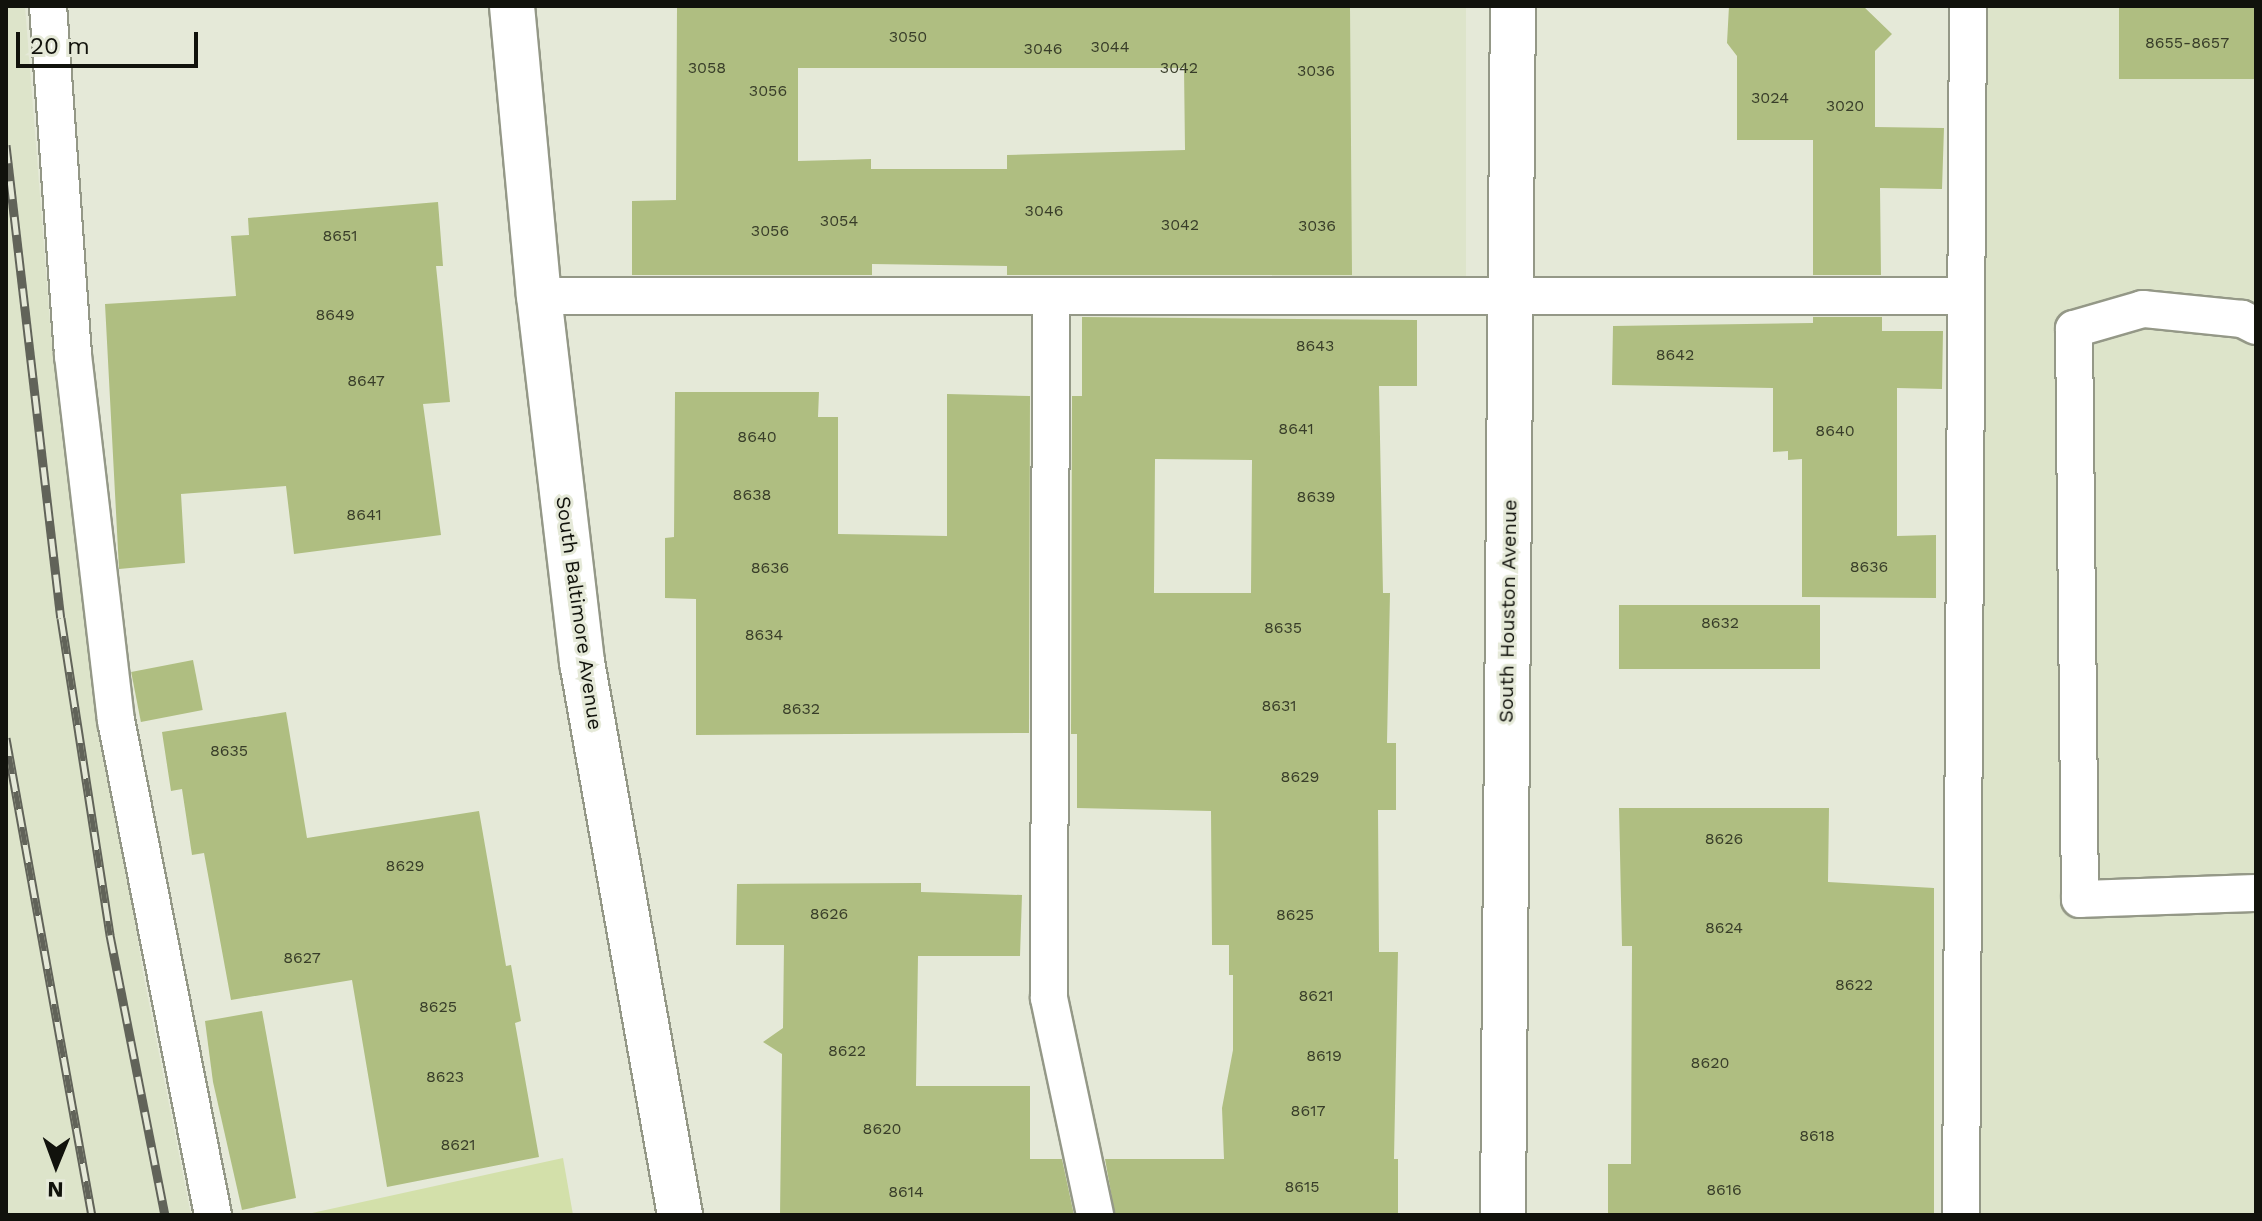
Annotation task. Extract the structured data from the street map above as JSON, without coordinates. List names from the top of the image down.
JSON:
{
  "streets": {
    "street": ["South Houston Avenue", "South Baltimore Avenue"]
  },
  "house_numbers": [
    "3050",
    "8655-8657",
    "3044",
    "3046",
    "3058",
    "3042",
    "3036",
    "3056",
    "3024",
    "3020",
    "3046",
    "3054",
    "3042",
    "3036",
    "3056",
    "8651",
    "8649",
    "8643",
    "8642",
    "8647",
    "8641",
    "8640",
    "8640",
    "8638",
    "8639",
    "8641",
    "8636",
    "8636",
    "8632",
    "8635",
    "8634",
    "8631",
    "8632",
    "8635",
    "8629",
    "8626",
    "8629",
    "8626",
    "8625",
    "8624",
    "8627",
    "8622",
    "8621",
    "8625",
    "8622",
    "8619",
    "8620",
    "8623",
    "8617",
    "8620",
    "8618",
    "8621",
    "8615",
    "8616",
    "8614"
  ],
  "scale_bar": "20 m",
  "north": "bottom"
}
